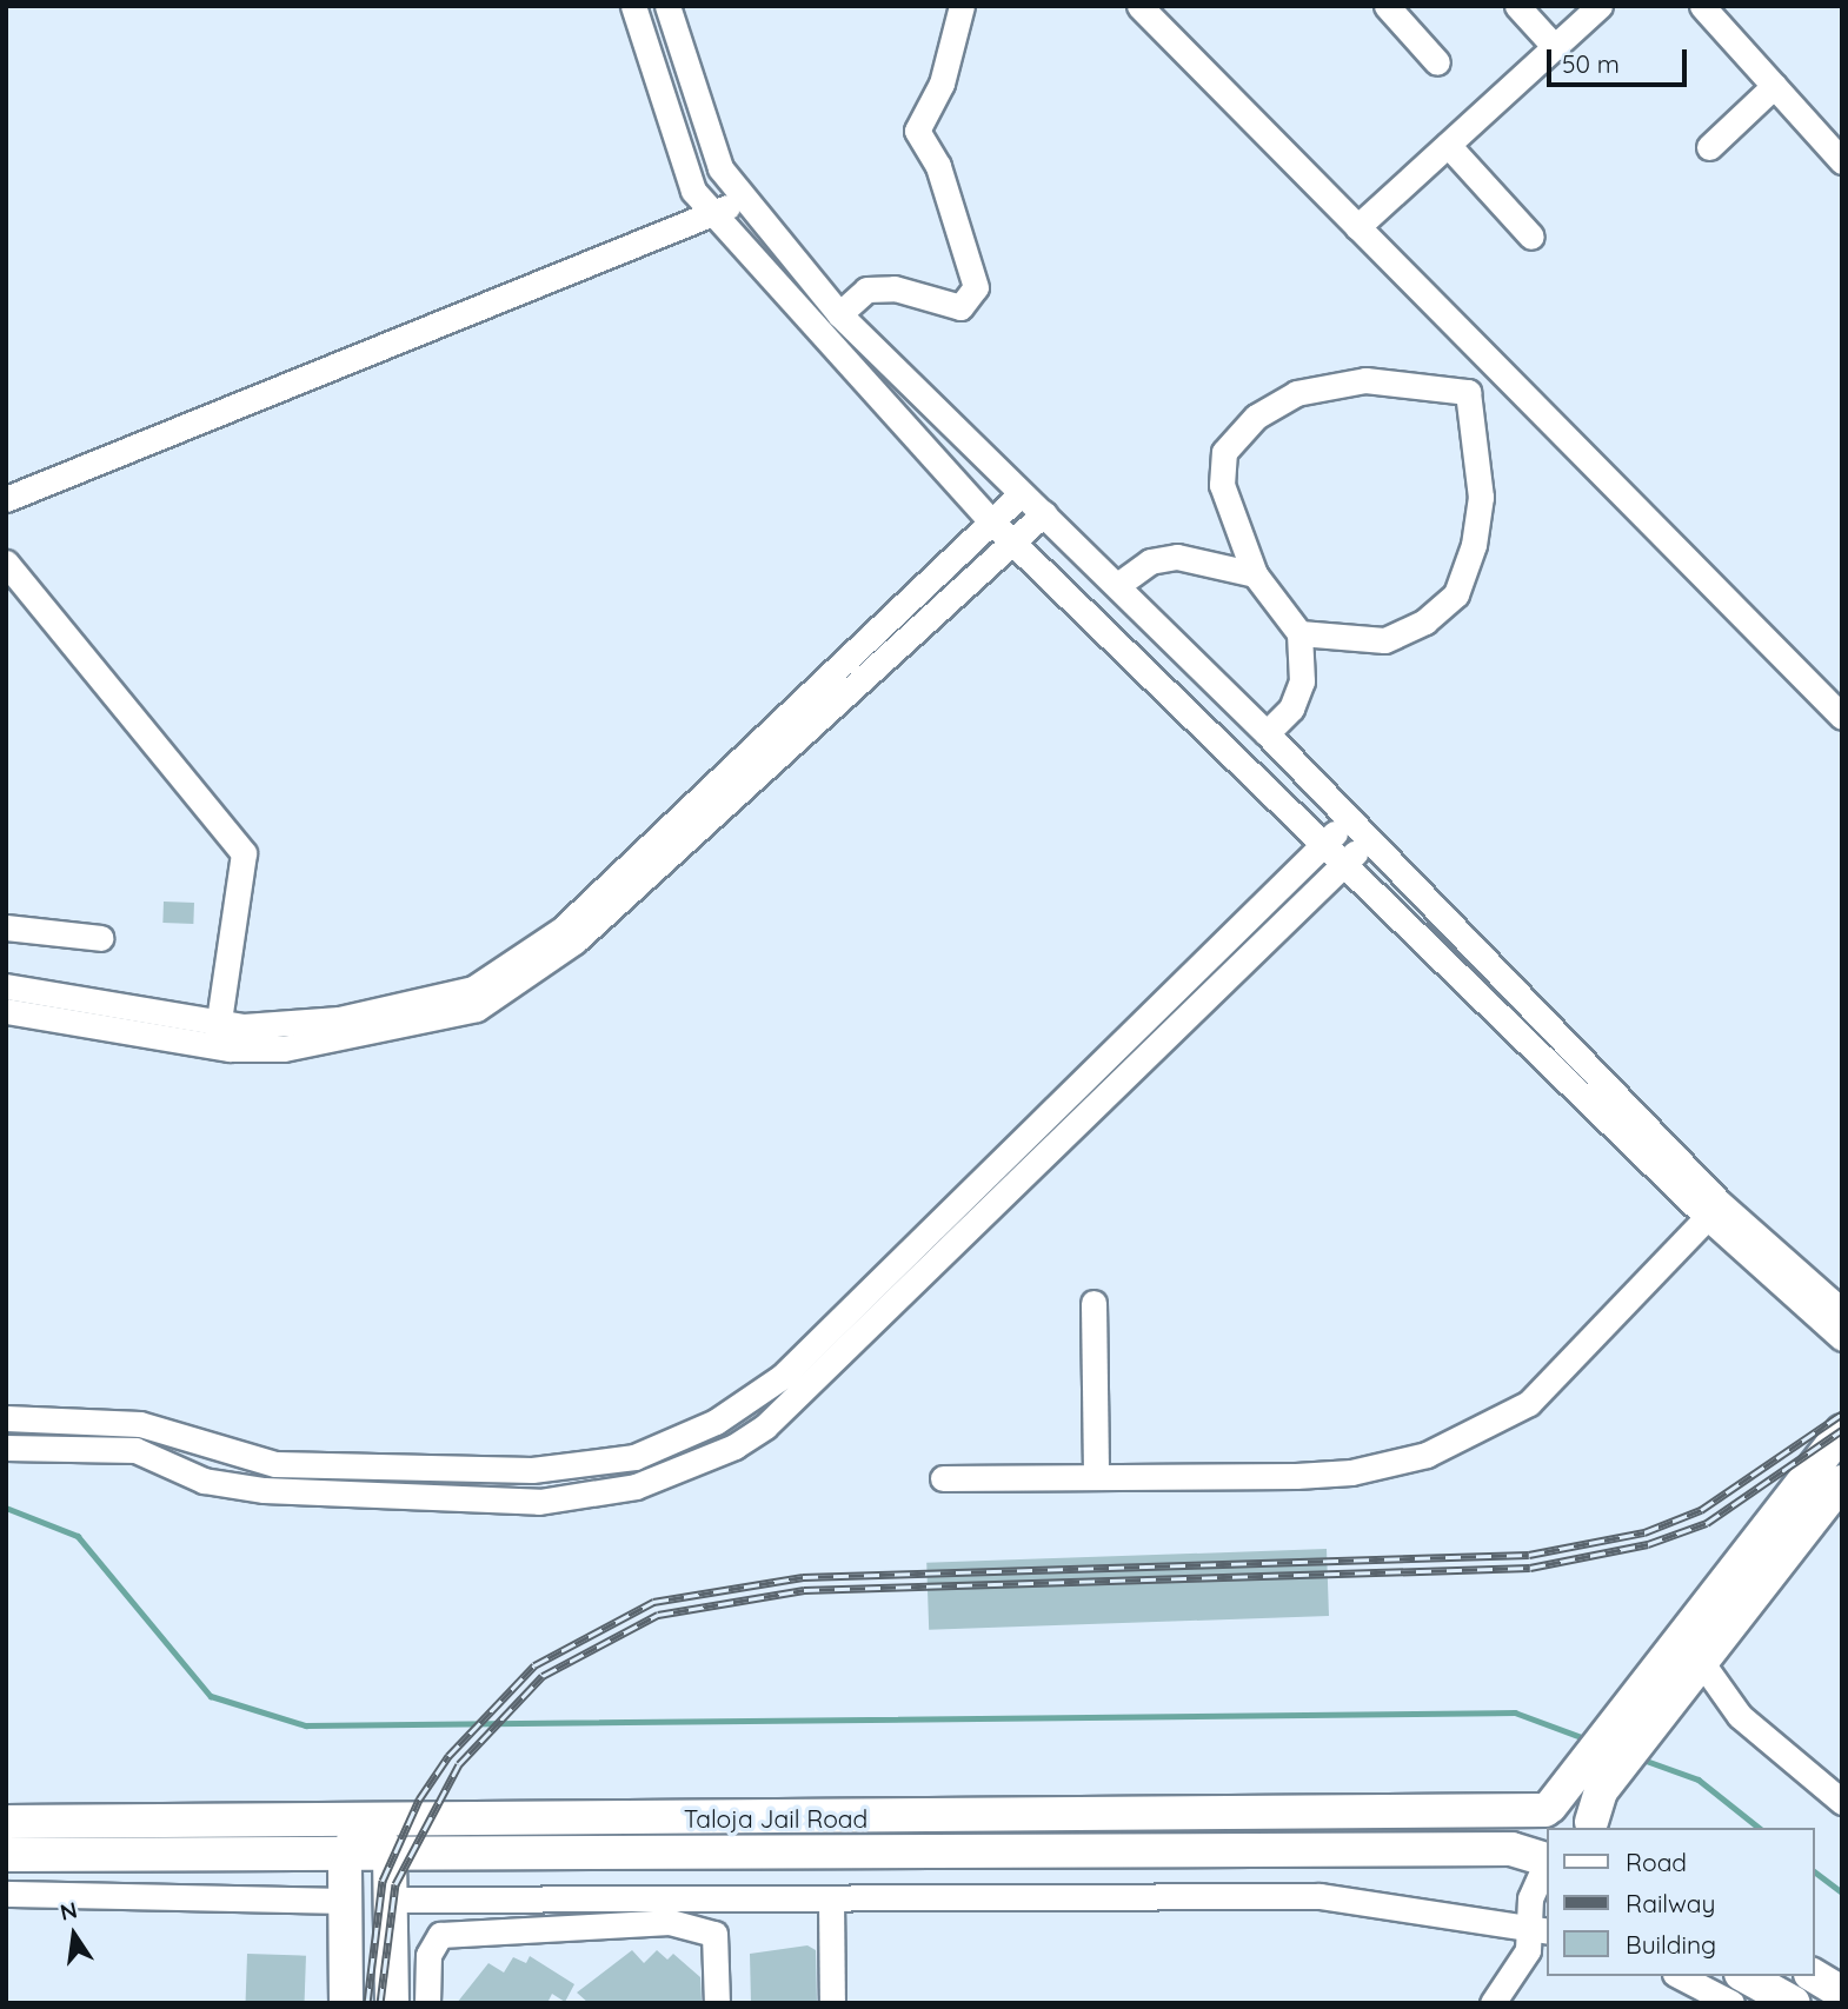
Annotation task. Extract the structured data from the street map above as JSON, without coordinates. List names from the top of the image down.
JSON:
{
  "streets": {
    "main road": ["Taloja Jail Road"]
  },
  "legend": ["Road", "Railway", "Building"],
  "scale_bar": "50 m",
  "north": "top"
}
